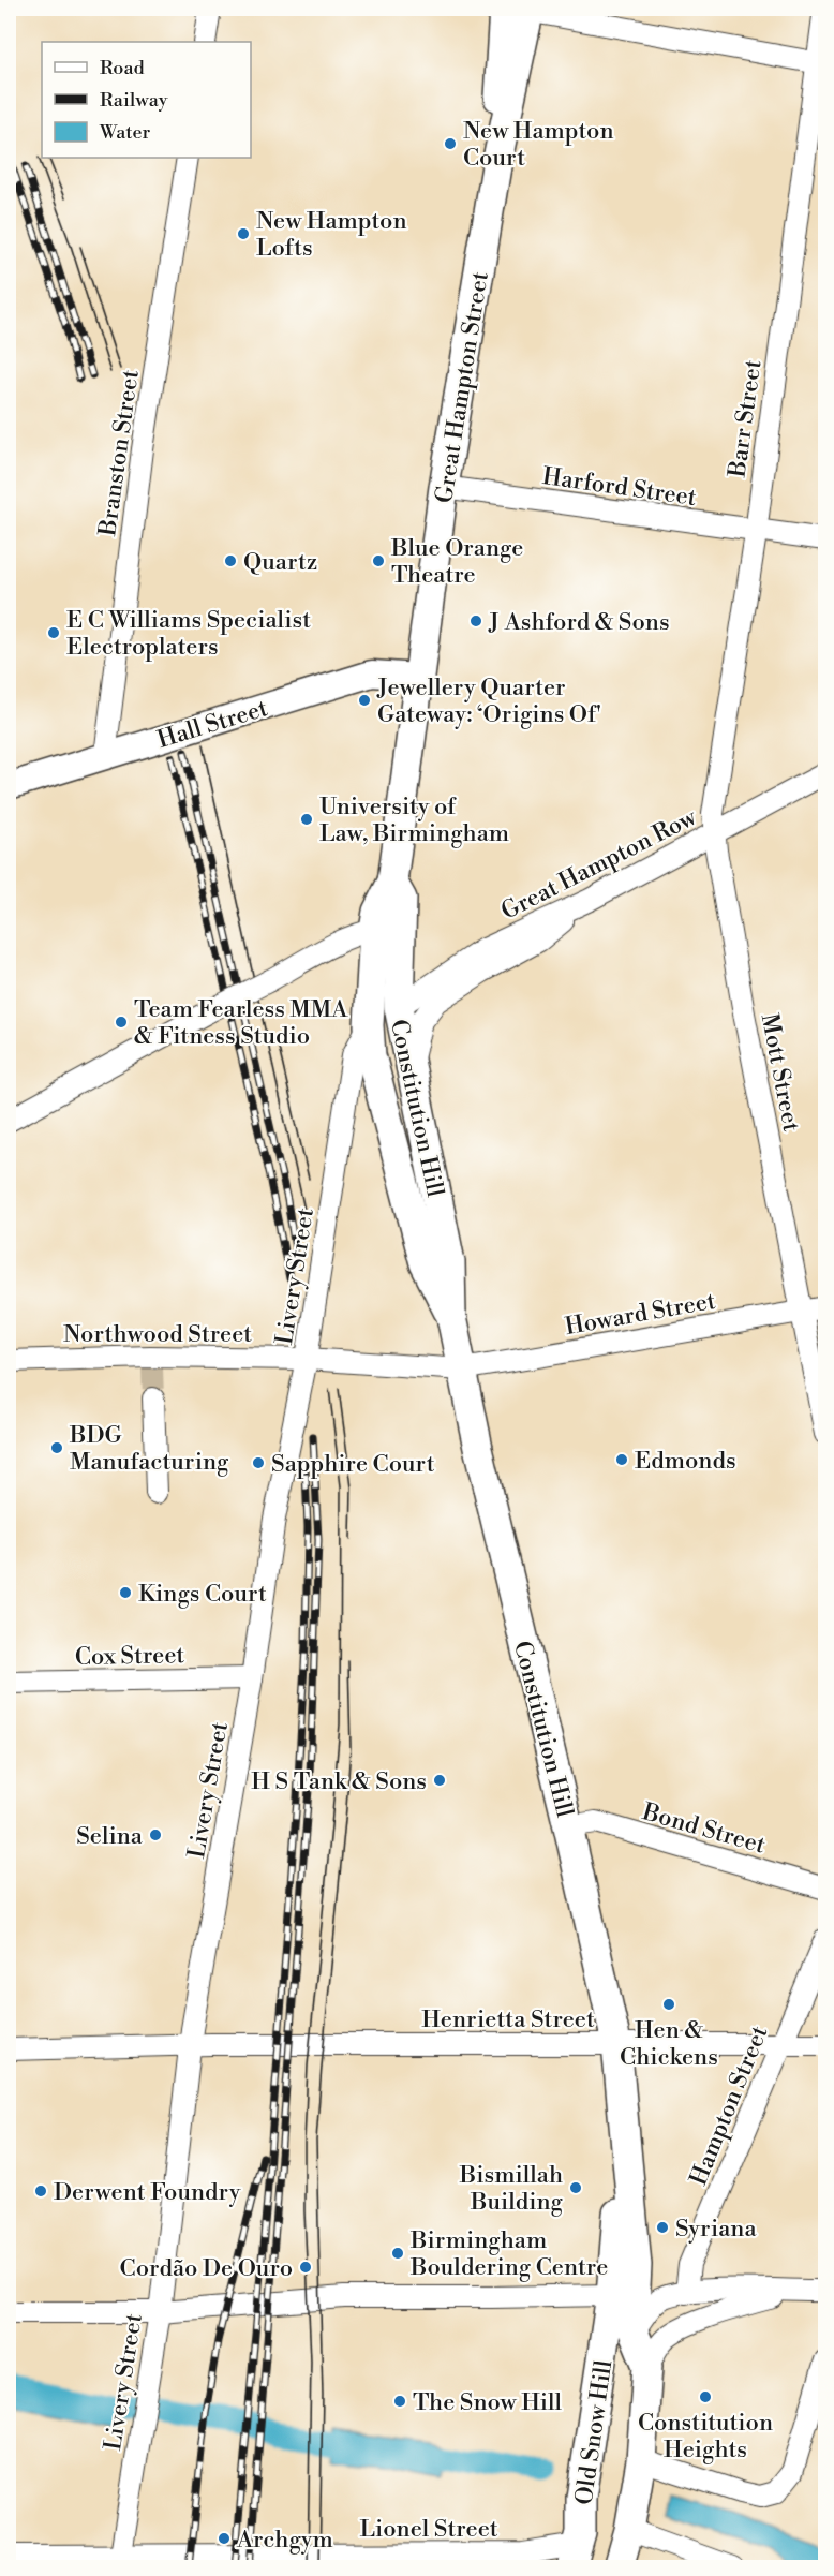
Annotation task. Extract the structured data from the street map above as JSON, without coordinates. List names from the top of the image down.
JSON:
{
  "streets": {
    "main road": ["Great Hampton Street", "Constitution Hill", "Old Snow Hill"],
    "street": [
      "Barr Street",
      "Branston Street",
      "Harford Street",
      "Hall Street",
      "Great Hampton Row",
      "Mott Street",
      "Livery Street",
      "Howard Street",
      "Northwood Street",
      "Cox Street",
      "Bond Street",
      "Henrietta Street",
      "Hampton Street",
      "Lionel Street"
    ]
  },
  "crossings": [
    ["Great Hampton Street", "Harford Street"],
    ["Great Hampton Street", "Hall Street"],
    ["Great Hampton Street", "Great Hampton Row"],
    ["Great Hampton Street", "Constitution Hill"],
    ["Great Hampton Street", "Livery Street"],
    ["Barr Street", "Harford Street"],
    ["Barr Street", "Great Hampton Row"],
    ["Barr Street", "Mott Street"],
    ["Branston Street", "Hall Street"],
    ["Great Hampton Row", "Mott Street"],
    ["Great Hampton Row", "Constitution Hill"],
    ["Mott Street", "Howard Street"],
    ["Constitution Hill", "Livery Street"],
    ["Constitution Hill", "Howard Street"],
    ["Constitution Hill", "Northwood Street"],
    ["Constitution Hill", "Bond Street"],
    ["Constitution Hill", "Henrietta Street"],
    ["Constitution Hill", "Old Snow Hill"],
    ["Livery Street", "Northwood Street"],
    ["Livery Street", "Cox Street"],
    ["Livery Street", "Henrietta Street"],
    ["Livery Street", "Lionel Street"],
    ["Howard Street", "Northwood Street"],
    ["Henrietta Street", "Hampton Street"],
    ["Old Snow Hill", "Lionel Street"]
  ],
  "places": [
    "New Hampton Court",
    "New Hampton Lofts",
    "Quartz",
    "Blue Orange Theatre",
    "J Ashford & Sons",
    "E C Williams Specialist Electroplaters",
    "Jewellery Quarter Gateway: ‘Origins Of'",
    "University of Law, Birmingham",
    "Team Fearless MMA & Fitness Studio",
    "BDG Manufacturing",
    "Edmonds",
    "Sapphire Court",
    "Kings Court",
    "H S Tank & Sons",
    "Selina",
    "Hen & Chickens",
    "Bismillah Building",
    "Derwent Foundry",
    "Syriana",
    "Birmingham Bouldering Centre",
    "Cordão De Ouro",
    "Constitution Heights",
    "The Snow Hill",
    "Archgym"
  ],
  "legend": ["Road", "Railway", "Water"]
}
